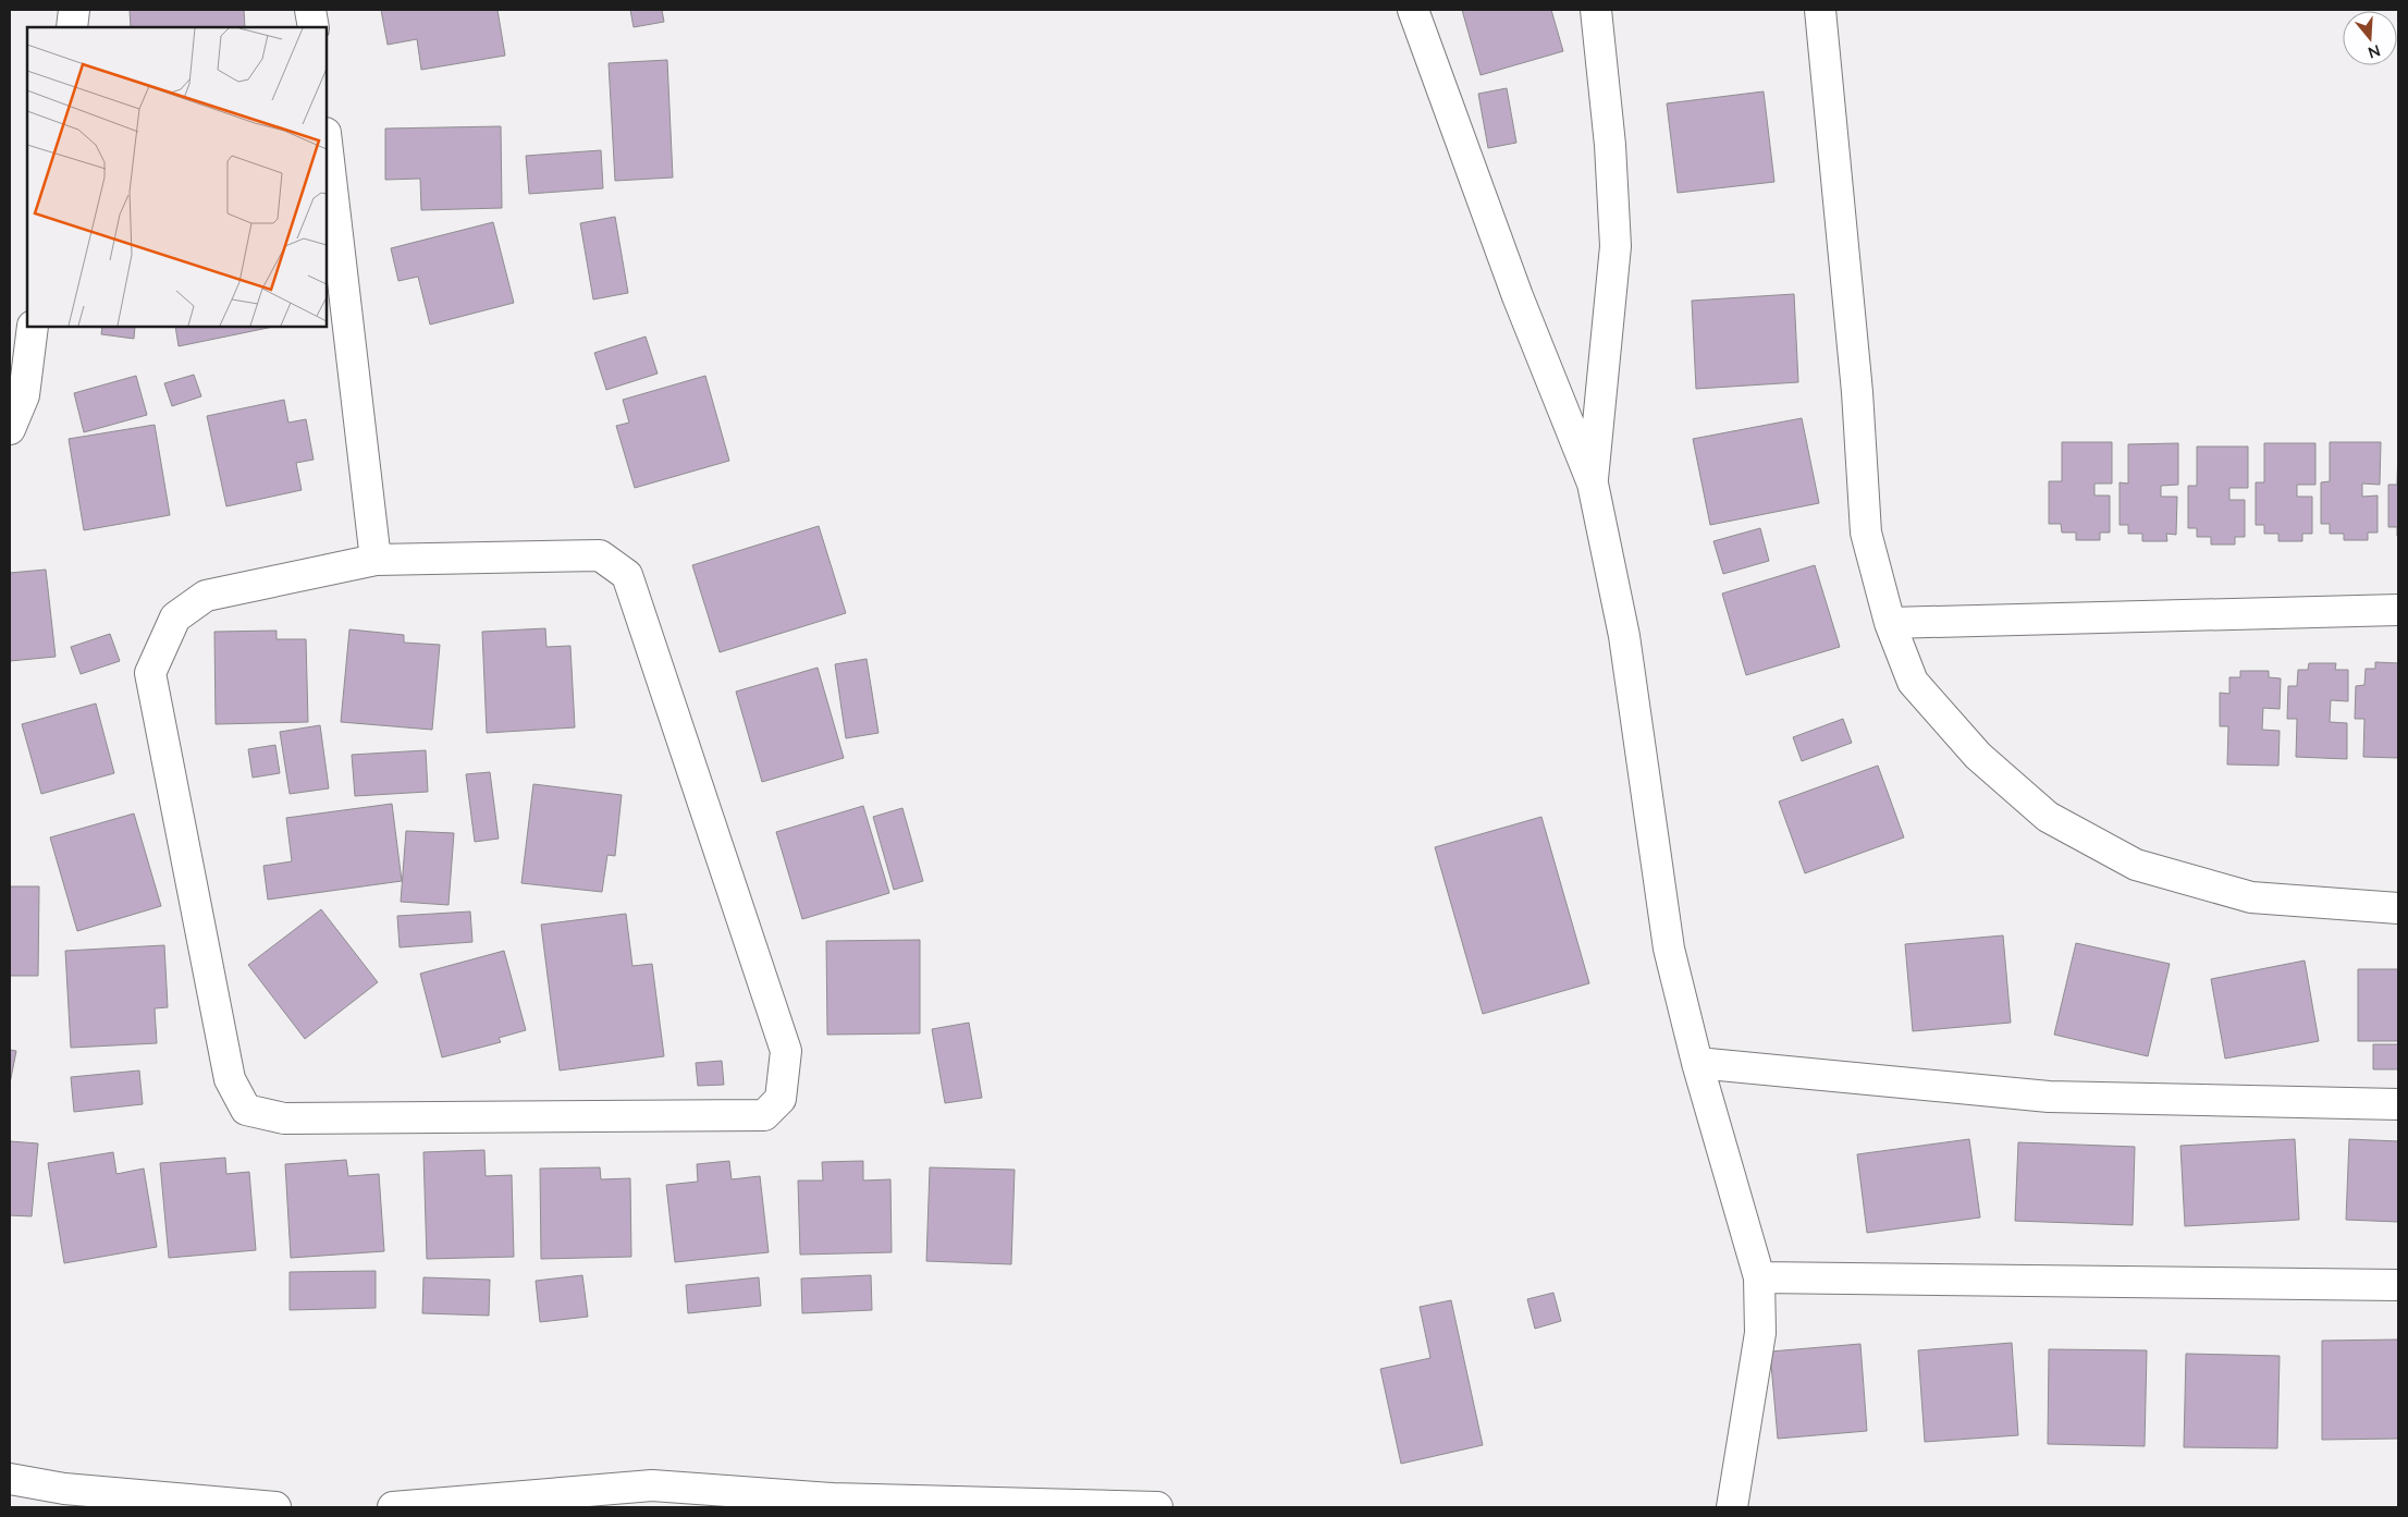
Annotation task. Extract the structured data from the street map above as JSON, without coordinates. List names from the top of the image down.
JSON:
{
  "north": "bottom"
}
